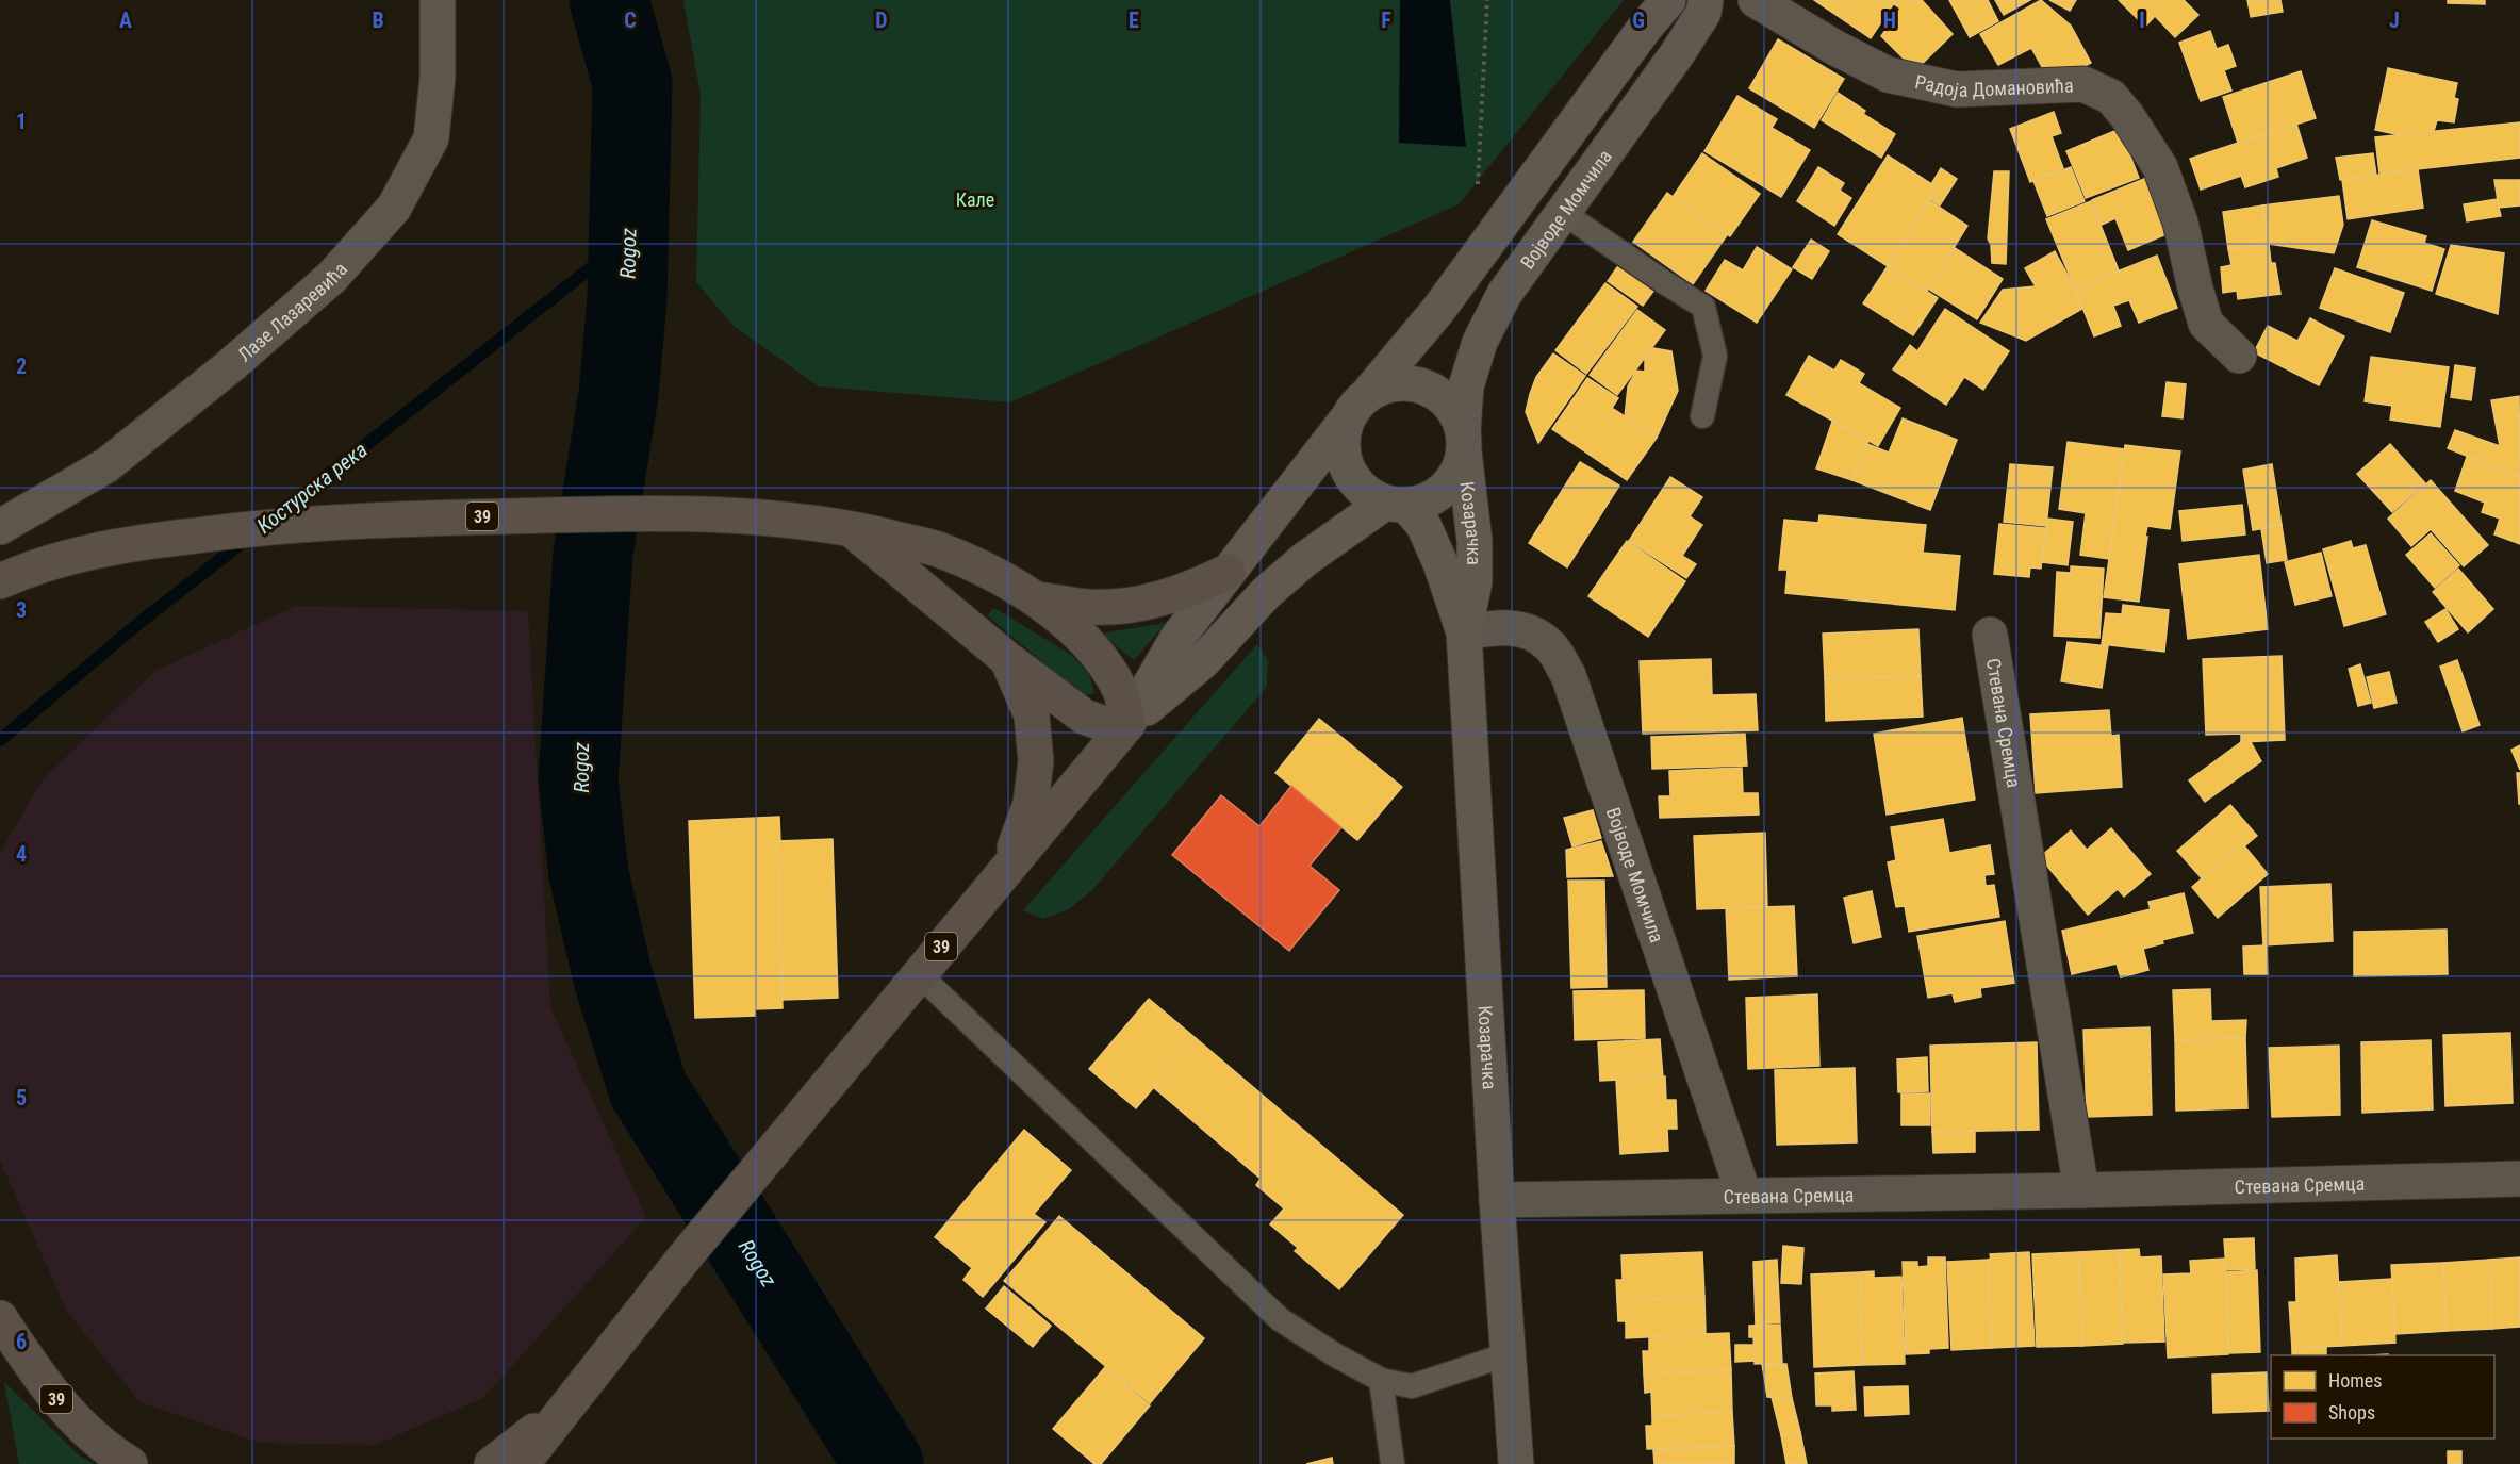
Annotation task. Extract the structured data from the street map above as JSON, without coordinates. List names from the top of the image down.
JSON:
{
  "streets": {
    "main road": ["Војводе Момчила", "39", "Козарачка"],
    "street": ["Радоја Домановића", "Лазе Лазаревића", "Стевана Сремца"]
  },
  "crossings": [
    ["Војводе Момчила", "Козарачка"],
    ["Војводе Момчила", "Стевана Сремца"],
    ["Козарачка", "Стевана Сремца"]
  ],
  "water": ["Rogoz", "Костурска река"],
  "parks": ["Кале"],
  "legend": ["Homes", "Shops"],
  "grid": {
    "columns": [
      "A",
      "B",
      "C",
      "D",
      "E",
      "F",
      "G",
      "H",
      "I",
      "J"
    ],
    "rows": [
      "1",
      "2",
      "3",
      "4",
      "5",
      "6"
    ]
  }
}
